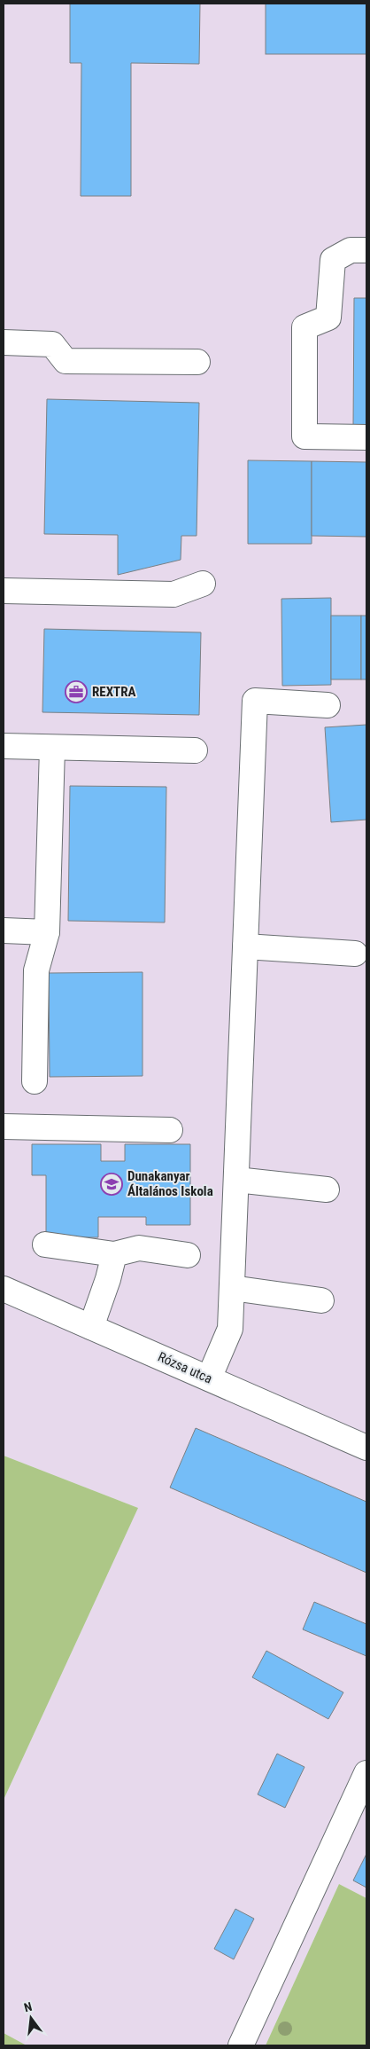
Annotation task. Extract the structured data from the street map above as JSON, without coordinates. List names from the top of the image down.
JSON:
{
  "streets": {
    "street": ["Rózsa utca"]
  },
  "places": {
    "office": ["REXTRA"],
    "school or university": ["Dunakanyar Általános Iskola"]
  },
  "north": "top"
}
